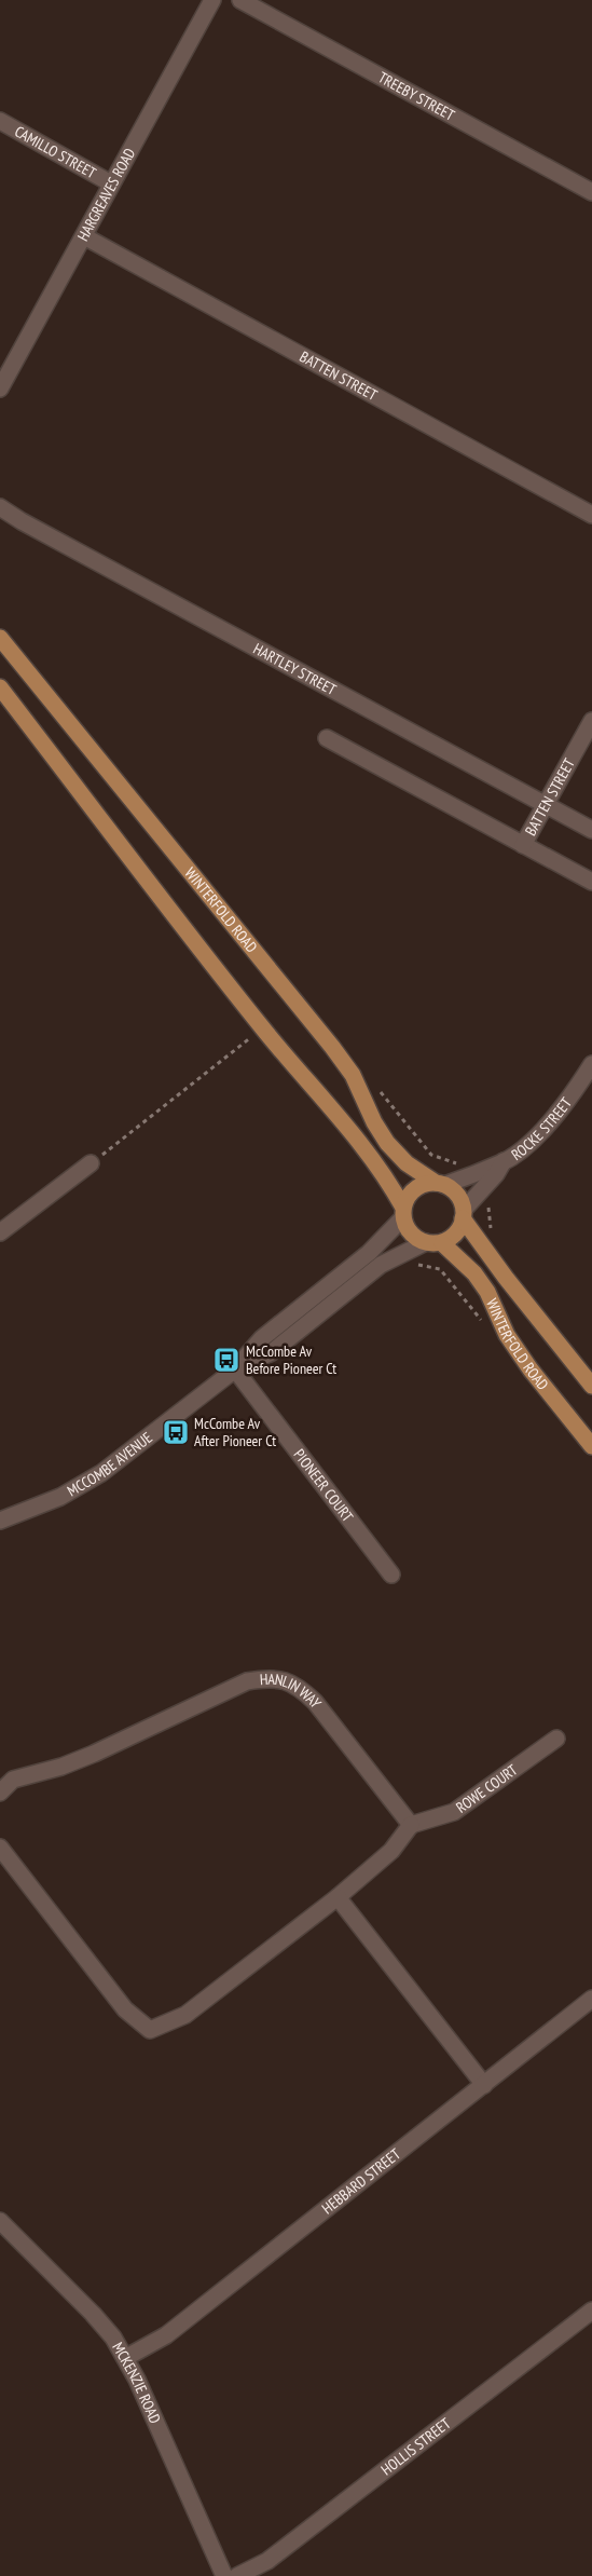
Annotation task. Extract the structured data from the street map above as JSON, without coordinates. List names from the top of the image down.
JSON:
{
  "streets": {
    "main road": ["WINTERFOLD ROAD"],
    "street": [
      "TREEBY STREET",
      "CAMILLO STREET",
      "HARGREAVES ROAD",
      "BATTEN STREET",
      "HARTLEY STREET",
      "ROCKE STREET",
      "MCCOMBE AVENUE",
      "PIONEER COURT",
      "HANLIN WAY",
      "ROWE COURT",
      "HEBBARD STREET",
      "MCKENZIE ROAD",
      "HOLLIS STREET"
    ]
  },
  "crossings": [
    ["CAMILLO STREET", "HARGREAVES ROAD"],
    ["HARGREAVES ROAD", "BATTEN STREET"],
    ["BATTEN STREET", "HARTLEY STREET"],
    ["WINTERFOLD ROAD", "ROCKE STREET"],
    ["WINTERFOLD ROAD", "MCCOMBE AVENUE"],
    ["ROCKE STREET", "MCCOMBE AVENUE"],
    ["MCCOMBE AVENUE", "PIONEER COURT"],
    ["HANLIN WAY", "ROWE COURT"],
    ["HEBBARD STREET", "MCKENZIE ROAD"]
  ],
  "places": {
    "bus stop": ["McCombe Av Before Pioneer Ct", "McCombe Av After Pioneer Ct"]
  }
}
